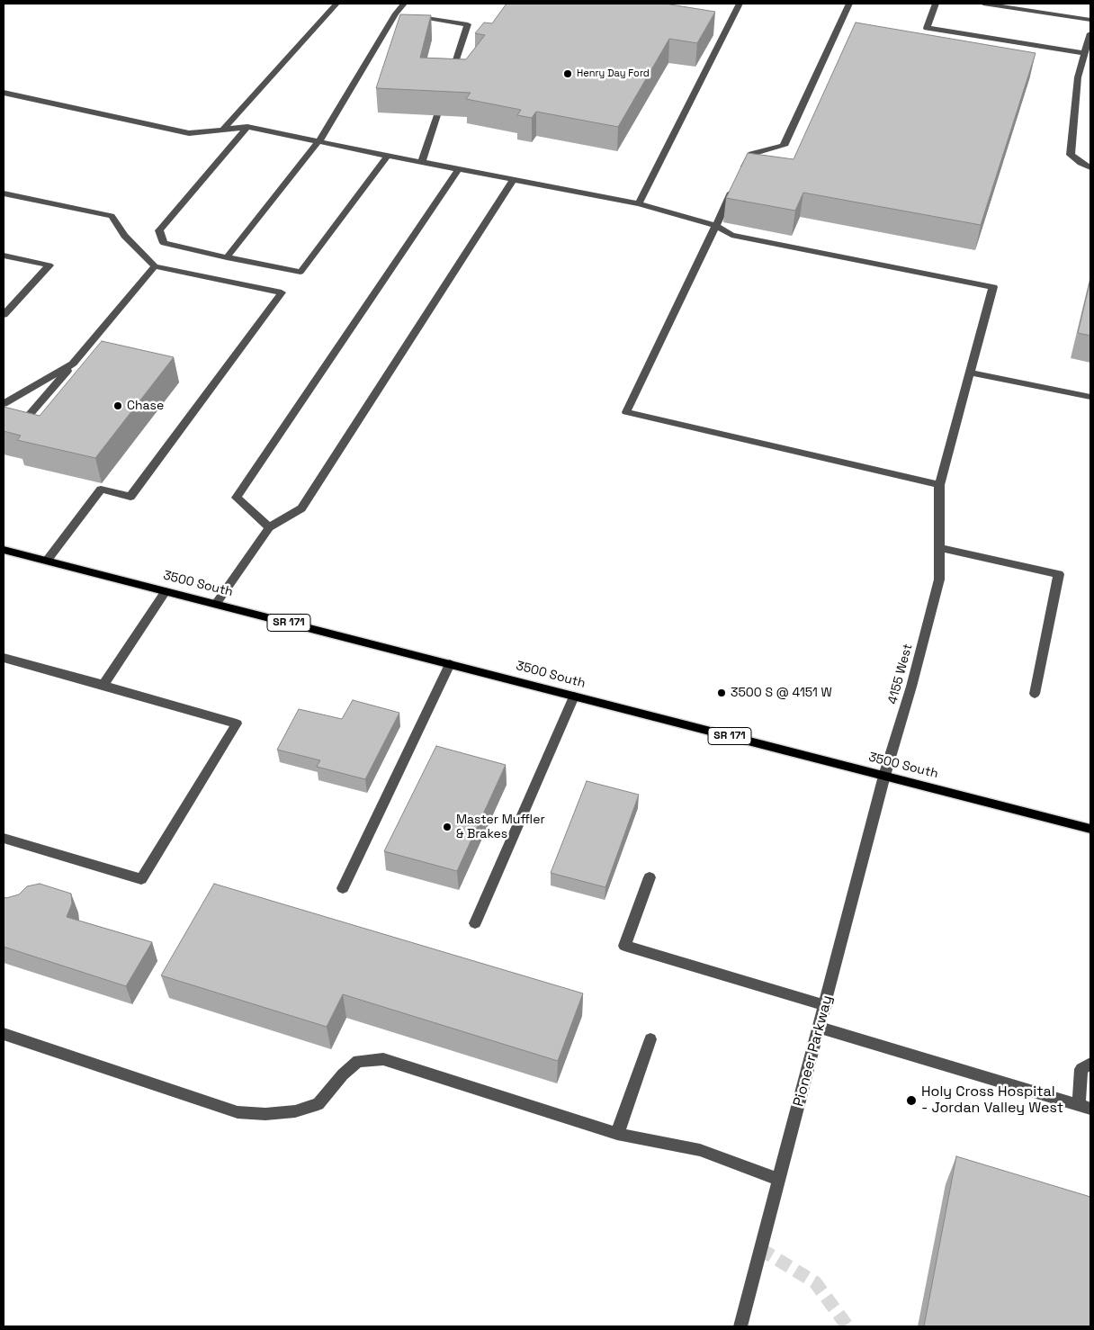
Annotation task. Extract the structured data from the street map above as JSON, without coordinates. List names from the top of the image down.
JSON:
{
  "streets": {
    "main road": ["3500 South", "SR 171"],
    "street": ["4155 West", "Pioneer Parkway"]
  },
  "crossings": [
    ["3500 South", "4155 West"],
    ["3500 South", "Pioneer Parkway"],
    ["4155 West", "Pioneer Parkway"]
  ],
  "places": [
    "Henry Day Ford",
    "Chase",
    "3500 S @ 4151 W",
    "Master Muffler & Brakes",
    "Holy Cross Hospital - Jordan Valley West"
  ]
}
